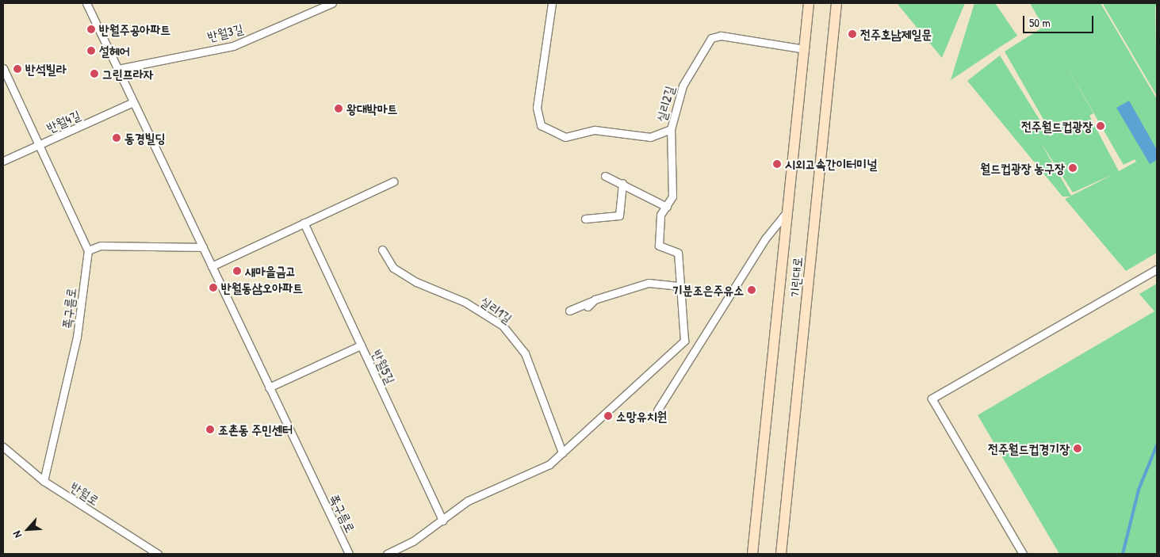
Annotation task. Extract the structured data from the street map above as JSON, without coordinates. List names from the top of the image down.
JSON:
{
  "streets": {
    "street": [
      "반월3길",
      "실리2길",
      "반월4길",
      "기린대로",
      "쪽구름로",
      "실리1길",
      "반월5길",
      "반월로"
    ]
  },
  "crossings": [
    ["반월3길", "쪽구름로"],
    ["실리2길", "기린대로"],
    ["반월4길", "쪽구름로"],
    ["쪽구름로", "반월로"]
  ],
  "places": [
    "반월주공아파트",
    "전주호남제일문",
    "설헤어",
    "반석빌라",
    "그린프라자",
    "왕대박마트",
    "전주월드컵광장",
    "동경빌딩",
    "시외고속간이터미널",
    "월드컵광장 농구장",
    "새마을금고",
    "반월동삼오아파트",
    "기분조은주유소",
    "소망유치원",
    "조촌동 주민센터",
    "전주월드컵경기장"
  ],
  "scale_bar": "50 m",
  "north": "bottom left"
}
